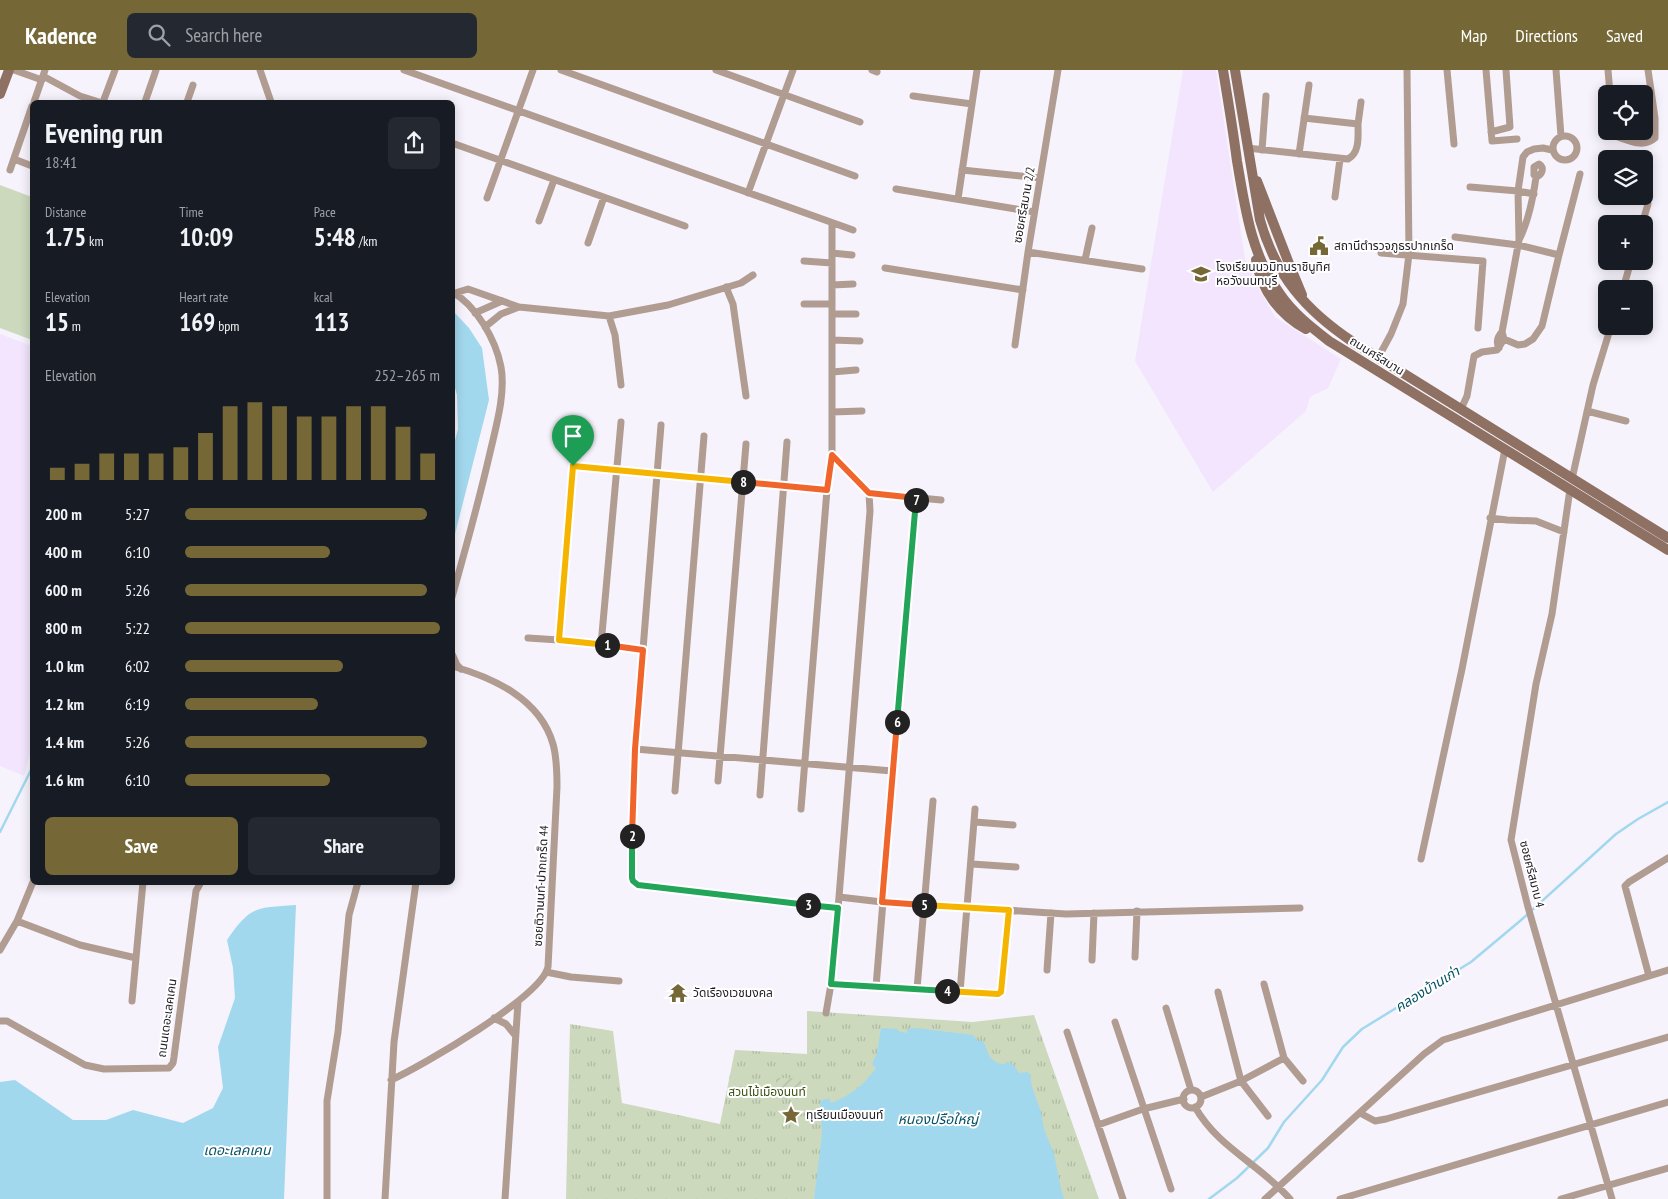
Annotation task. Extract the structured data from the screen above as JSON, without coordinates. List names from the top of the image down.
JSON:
{
  "streets": {
    "main road": ["ถนนศรีสมาน"],
    "street": [
      "ซอยศรีสมาน 2/2",
      "ซอยศรีสมาน 4",
      "ซอยติวานนท์-ปากเกร็ด 44",
      "ถนนเดอะเลคเคน"
    ]
  },
  "crossings": [
    ["ถนนศรีสมาน", "ซอยศรีสมาน 4"]
  ],
  "water": ["คลองบ้านเก่า", "หนองปรือใหญ่", "เดอะเลคเคน"],
  "parks": ["สวนไม้เมืองนนท์"],
  "places": {
    "public building": ["สถานีตำรวจภูธรปากเกร็ด"],
    "school or university": ["โรงเรียนนวมิทนราชินูทิศ หอวังนนทบุรี"],
    "temple": ["วัดเรืองเวชมงคล"],
    "place": ["ทุเรียนเมืองนนท์"]
  },
  "page": {
    "header": "Kadence",
    "search": "Search here",
    "nav": ["Map", "Directions", "Saved"],
    "map_buttons": ["+", "−"],
    "heading": ["Evening run", "18:41"],
    "stats": [
      ["Distance", "1.75 km"],
      ["Time", "10:09"],
      ["Pace", "5:48 /km"],
      ["Elevation", "15 m"],
      ["Heart rate", "169 bpm"],
      ["kcal", "113"]
    ],
    "chart": ["Elevation", "252–265 m"],
    "pins": [
      "8",
      "7",
      "1",
      "6",
      "2",
      "3",
      "5",
      "4"
    ],
    "list": [
      {
        "name": "200 m",
        "note": "5:27"
      },
      {
        "name": "400 m",
        "note": "6:10"
      },
      {
        "name": "600 m",
        "note": "5:26"
      },
      {
        "name": "800 m",
        "note": "5:22"
      },
      {
        "name": "1.0 km",
        "note": "6:02"
      },
      {
        "name": "1.2 km",
        "note": "6:19"
      },
      {
        "name": "1.4 km",
        "note": "5:26"
      },
      {
        "name": "1.6 km",
        "note": "6:10"
      }
    ],
    "buttons": ["Save", "Share"]
  }
}
